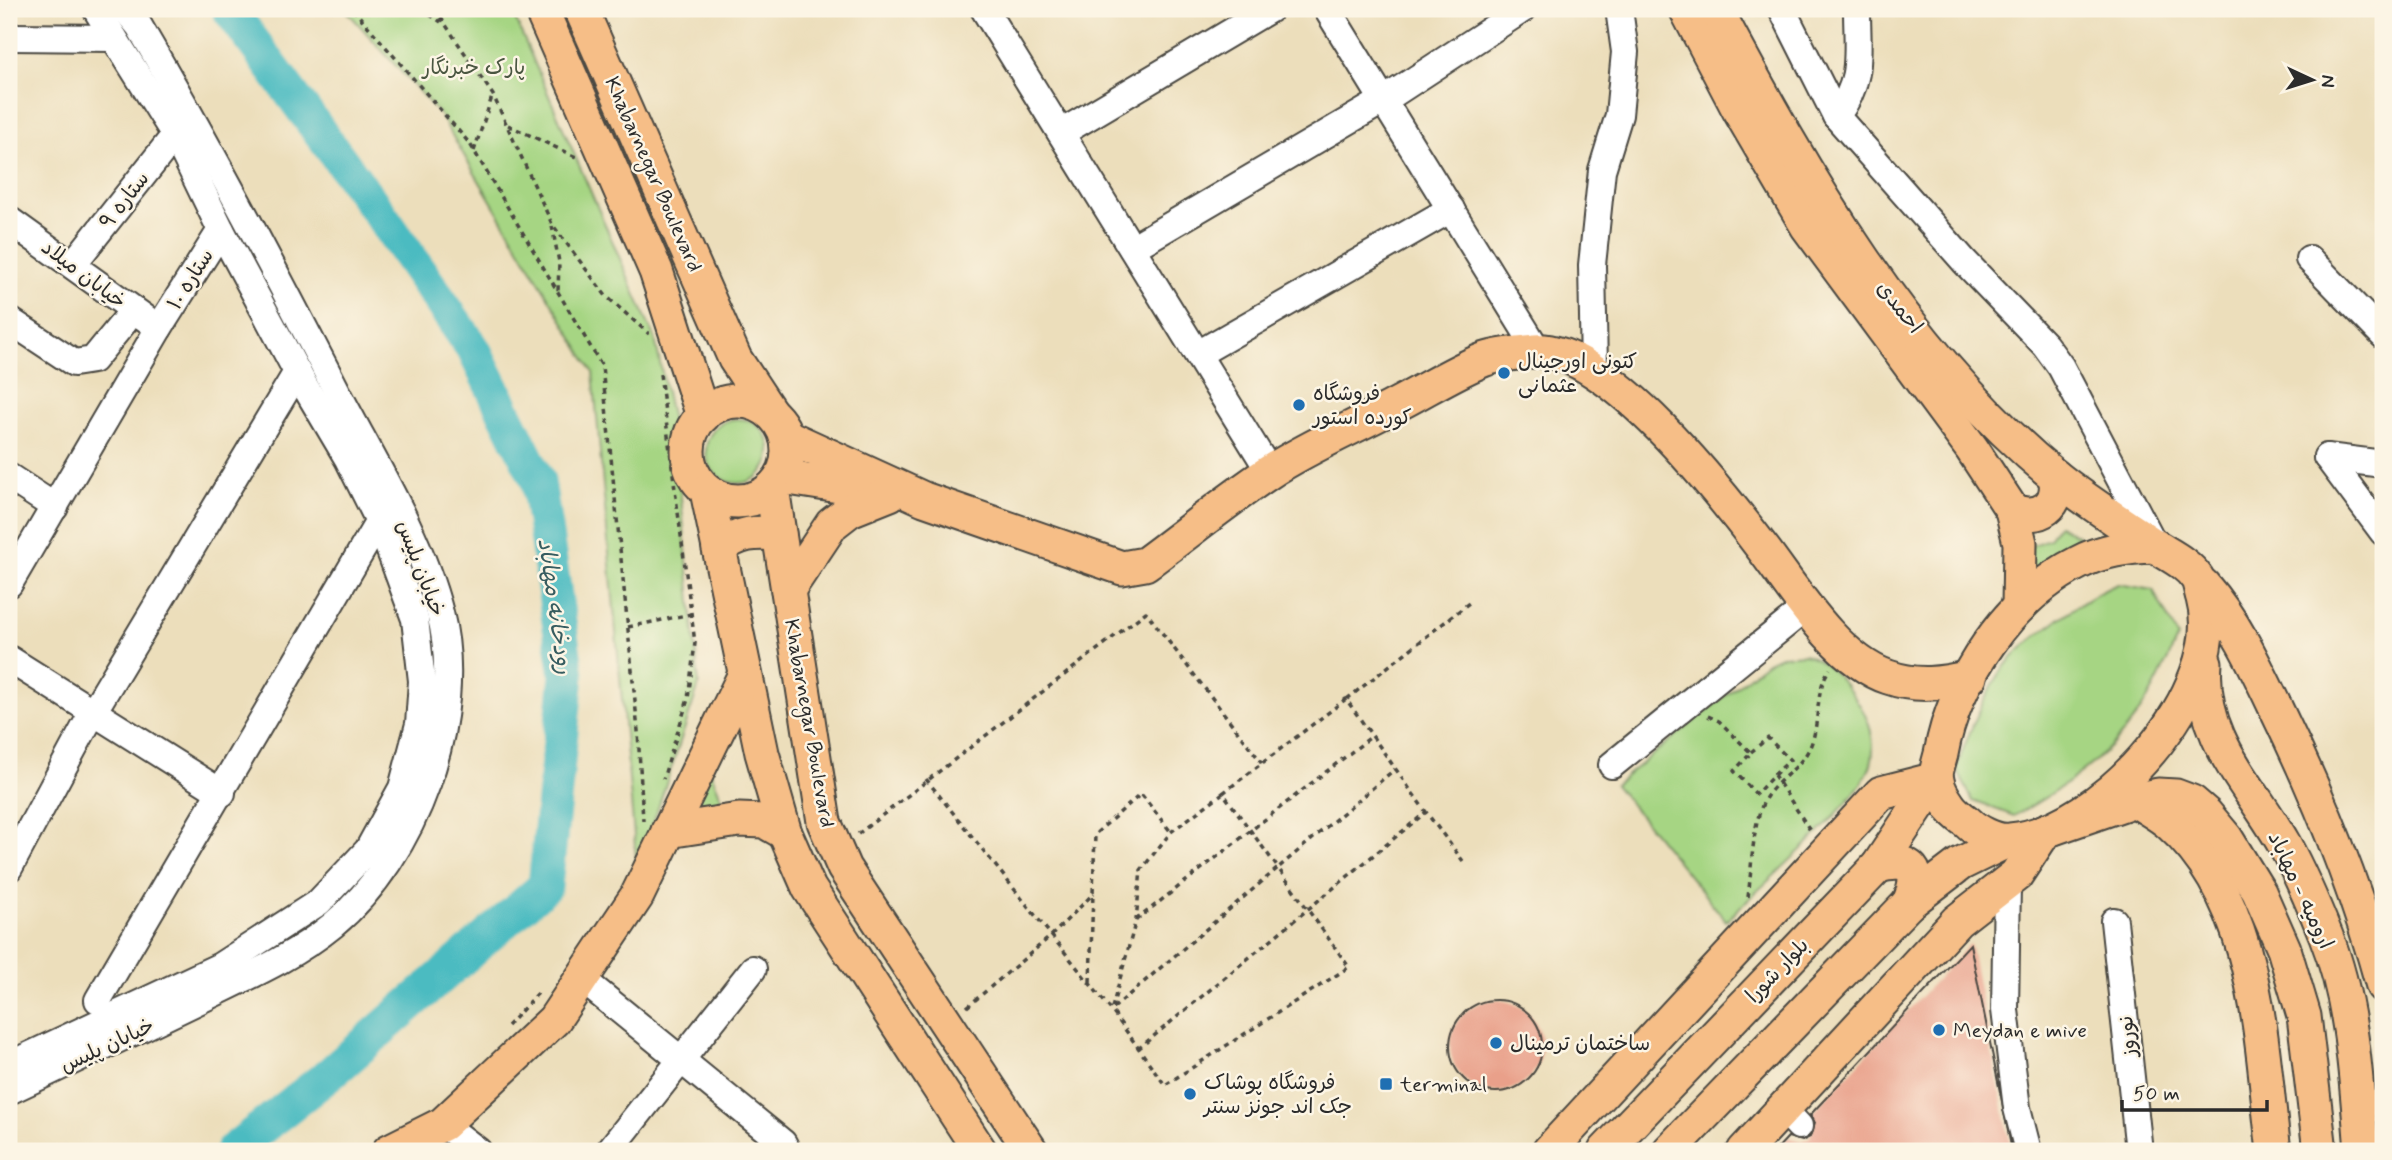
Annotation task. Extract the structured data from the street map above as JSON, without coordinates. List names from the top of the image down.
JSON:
{
  "streets": {
    "main road": [
      "Khabarnegar Boulevard",
      "احمدی",
      "ارومیه - مهاباد",
      "بلوار شورا"
    ],
    "street": [
      "ستاره ۹",
      "خیابان میلاد",
      "ستاره ۱۰",
      "خیابان پلیس",
      "نوروز"
    ]
  },
  "crossings": [
    ["ستاره ۹", "خیابان میلاد"],
    ["ستاره ۹", "خیابان پلیس"],
    ["خیابان میلاد", "ستاره ۱۰"],
    ["ستاره ۱۰", "خیابان پلیس"],
    ["احمدی", "ارومیه - مهاباد"]
  ],
  "water": ["رودخانه مهاباد"],
  "parks": ["پارک خبرنگار"],
  "places": {
    "other": [
      "کتونی اورجینال عثمانی",
      "فروشگاه کورده استور",
      "Meydan e mive",
      "ساختمان ترمینال",
      "فروشگاه پوشاک جک اند جونز سنتر"
    ],
    "transit": ["terminal"]
  },
  "scale_bar": "50 m",
  "north": "right"
}
